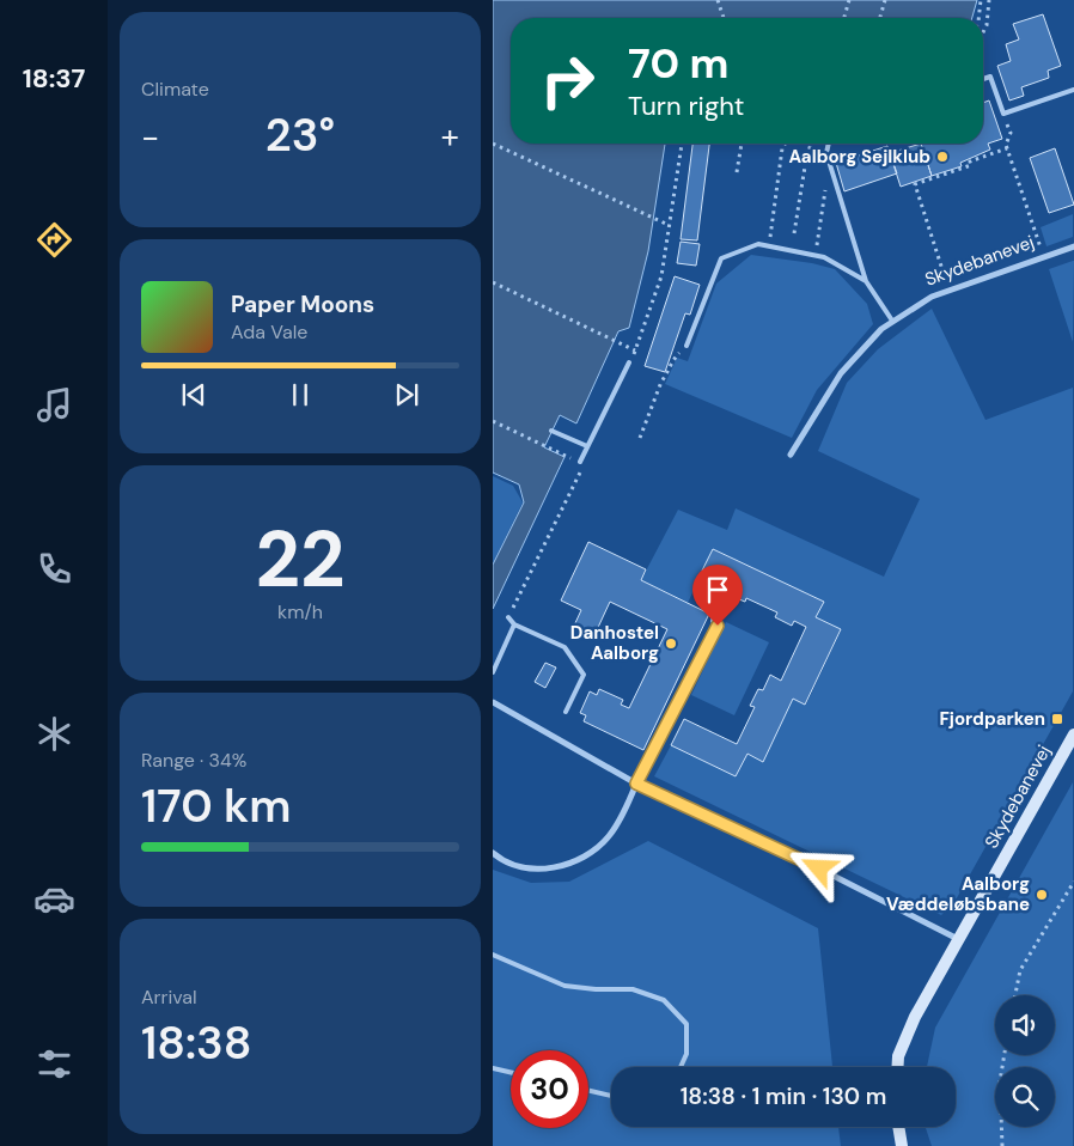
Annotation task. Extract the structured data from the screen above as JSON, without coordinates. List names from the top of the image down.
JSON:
{
  "streets": {
    "street": ["Skydebanevej"]
  },
  "places": {
    "other": ["Aalborg Sejlklub", "Danhostel Aalborg", "Aalborg Væddeløbsbane"],
    "transit": ["Fjordparken"]
  },
  "page": {
    "tabs": "18:37",
    "tile": [
      "Climate",
      ["22", "km/h"],
      ["Range · 34%", "170 km"],
      ["Arrival", "18:38"]
    ],
    "turn": ["70 m", "Turn right"],
    "heat": ["−", "23°", "+"],
    "song": ["Paper Moons", "Ada Vale"],
    "limit": "30",
    "trip": "18:38 · 1 min · 130 m"
  }
}
